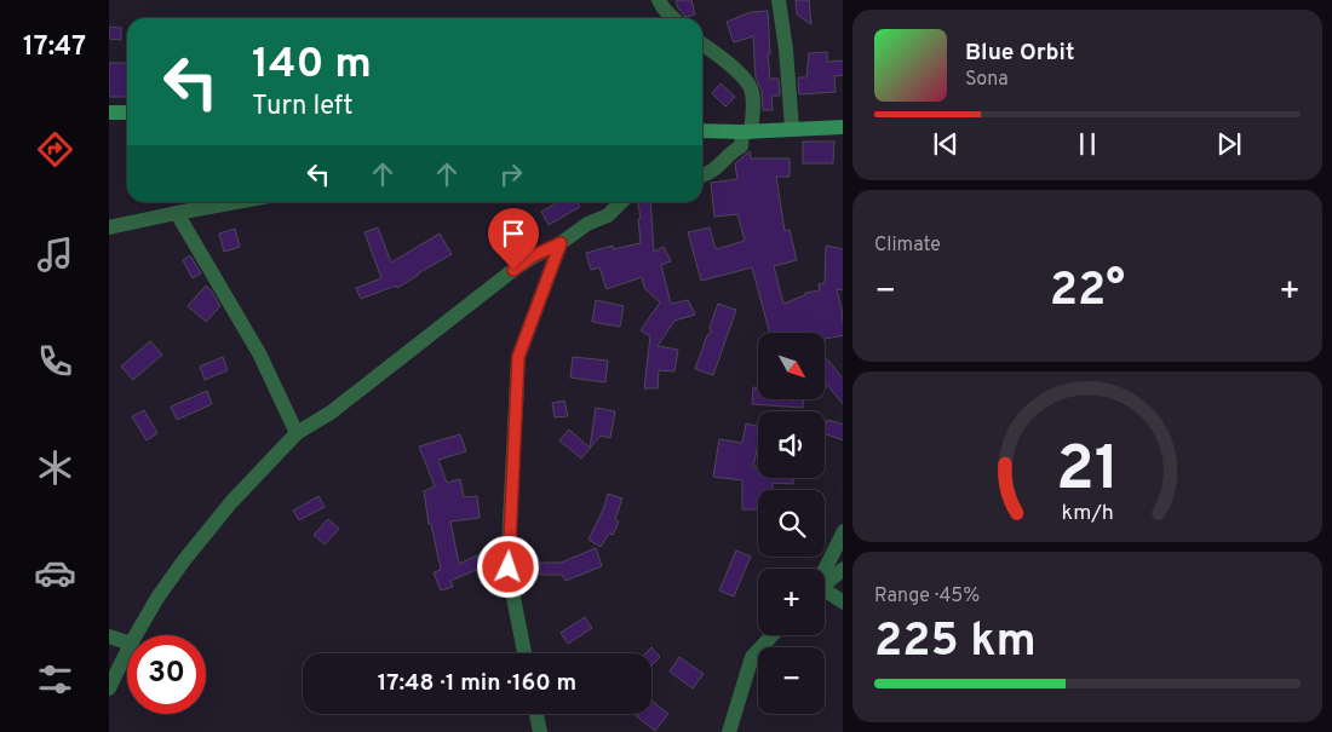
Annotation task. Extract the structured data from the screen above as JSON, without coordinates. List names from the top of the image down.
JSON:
{
  "north": "bottom right",
  "page": {
    "tabs": "17:47",
    "turn": ["140 m", "Turn left"],
    "song": ["Blue Orbit", "Sona"],
    "tile": [
      "Climate",
      ["Range · 45%", "225 km"]
    ],
    "heat": ["−", "22°", "+"],
    "map_buttons": ["+", "−"],
    "limit": "30",
    "trip": "17:48 · 1 min · 160 m",
    "gauge": ["21", "km/h"]
  }
}
